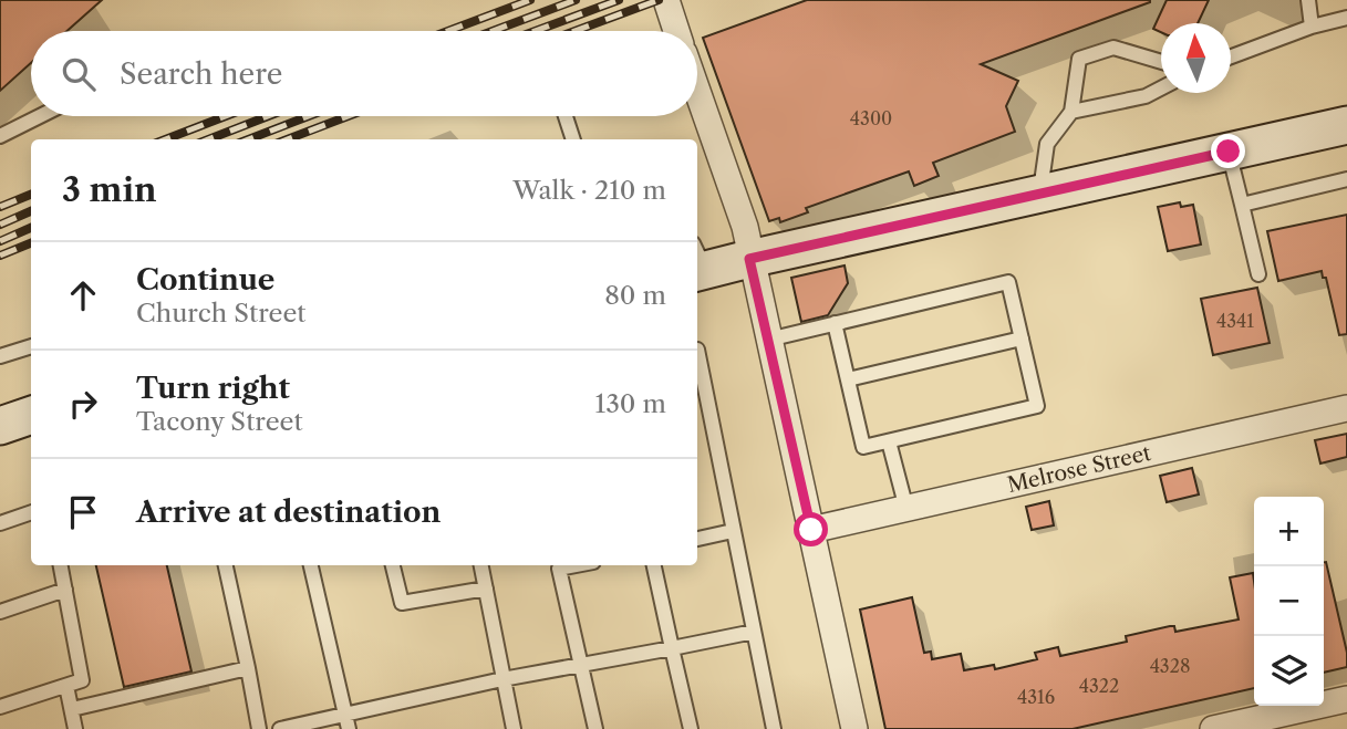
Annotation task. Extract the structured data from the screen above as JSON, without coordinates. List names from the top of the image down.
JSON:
{
  "streets": {
    "street": ["Melrose Street"]
  },
  "house_numbers": [
    "4300",
    "4341",
    "4328",
    "4322",
    "4316"
  ],
  "north": "top",
  "page": {
    "search": "Search here",
    "heading": ["3 min", "Walk · 210 m"],
    "list": [
      ["Continue", "Church Street", "80 m"],
      ["Turn right", "Tacony Street", "130 m"],
      "Arrive at destination"
    ],
    "map_buttons": ["+", "−"]
  }
}
